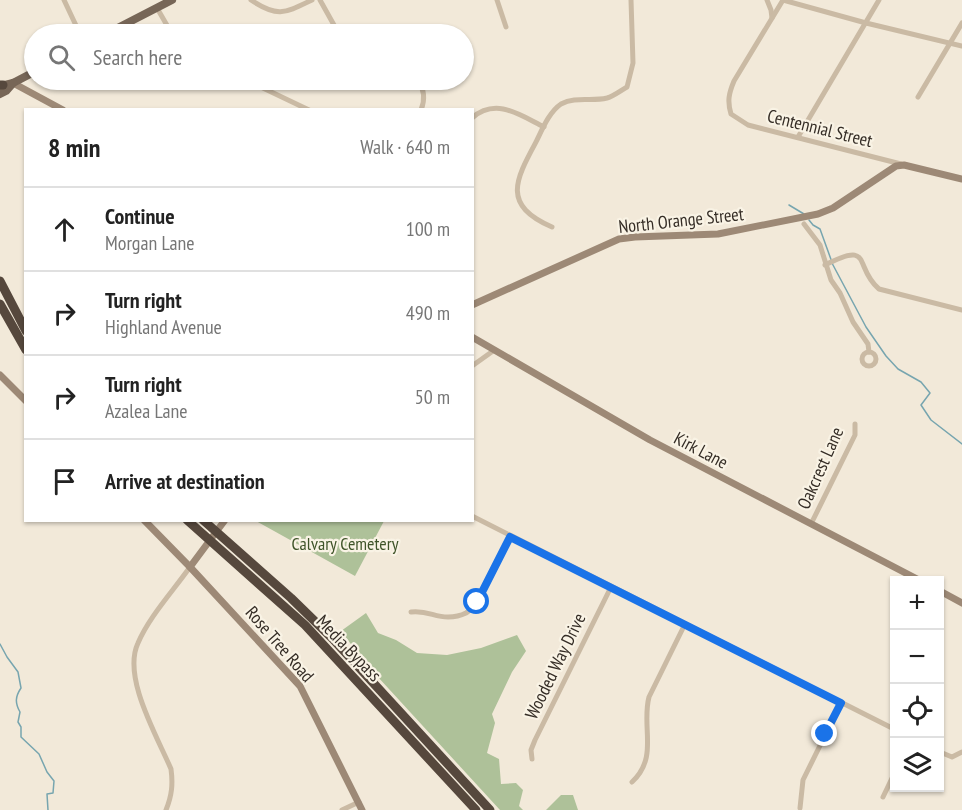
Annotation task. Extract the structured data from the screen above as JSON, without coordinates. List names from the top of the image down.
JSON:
{
  "streets": {
    "highway": ["Media Bypass"],
    "street": [
      "Centennial Street",
      "North Orange Street",
      "Kirk Lane",
      "Oakcrest Lane",
      "Rose Tree Road",
      "Wooded Way Drive"
    ]
  },
  "crossings": [
    ["Centennial Street", "North Orange Street"],
    ["Kirk Lane", "Oakcrest Lane"]
  ],
  "parks": ["Calvary Cemetery"],
  "page": {
    "search": "Search here",
    "heading": ["8 min", "Walk · 640 m"],
    "list": [
      ["Continue", "Morgan Lane", "100 m"],
      ["Turn right", "Highland Avenue", "490 m"],
      ["Turn right", "Azalea Lane", "50 m"],
      "Arrive at destination"
    ],
    "map_buttons": ["+", "−"]
  }
}
